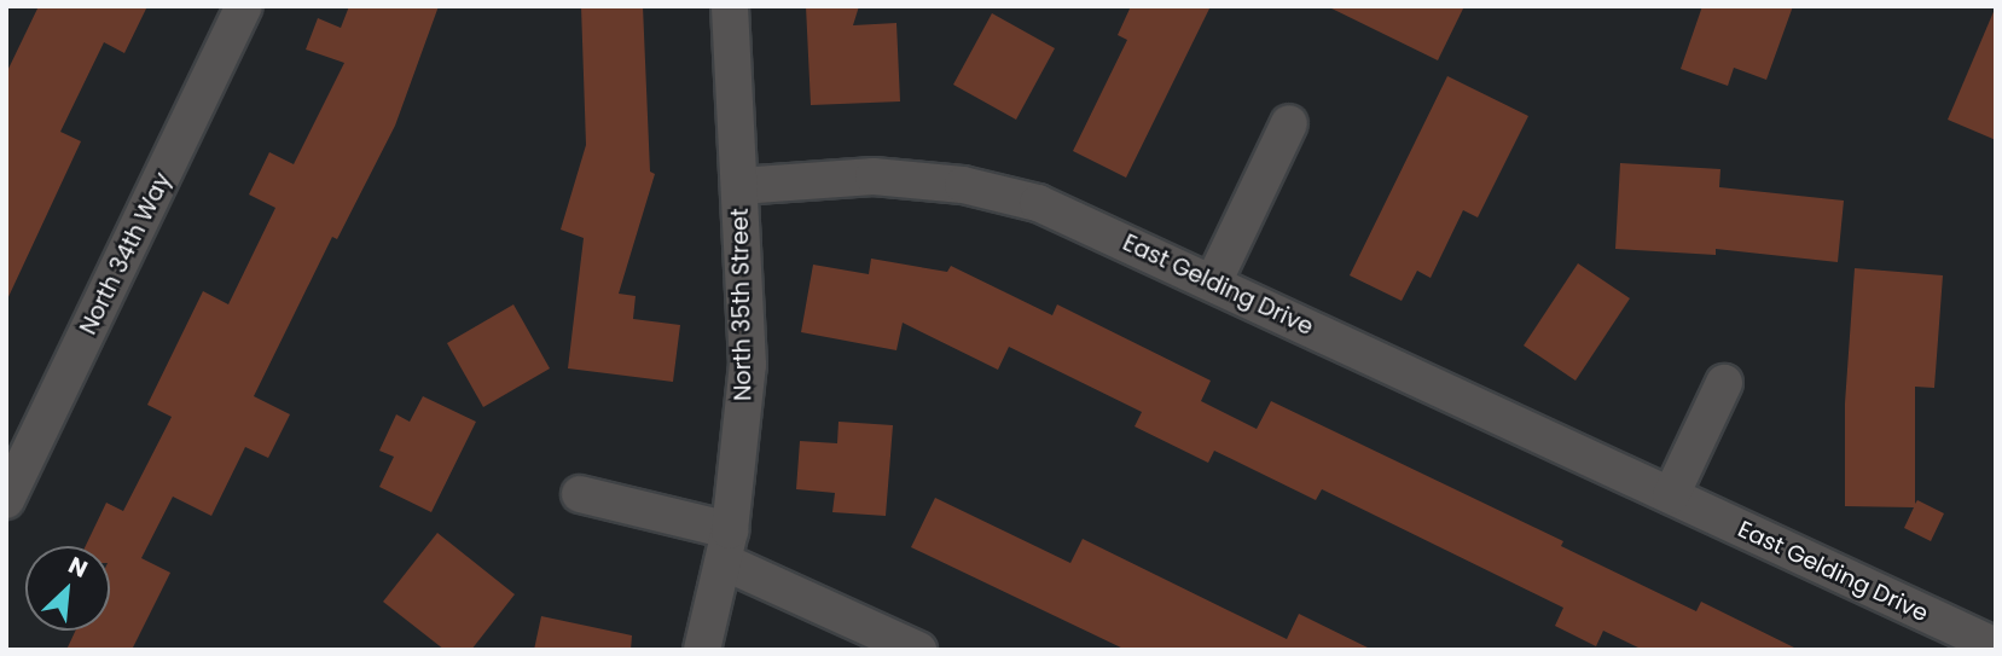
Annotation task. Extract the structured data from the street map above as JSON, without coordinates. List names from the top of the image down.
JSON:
{
  "streets": {
    "street": ["North 34th Way", "East Gelding Drive", "North 35th Street"]
  },
  "crossings": [
    ["East Gelding Drive", "North 35th Street"]
  ],
  "north": "top right"
}
